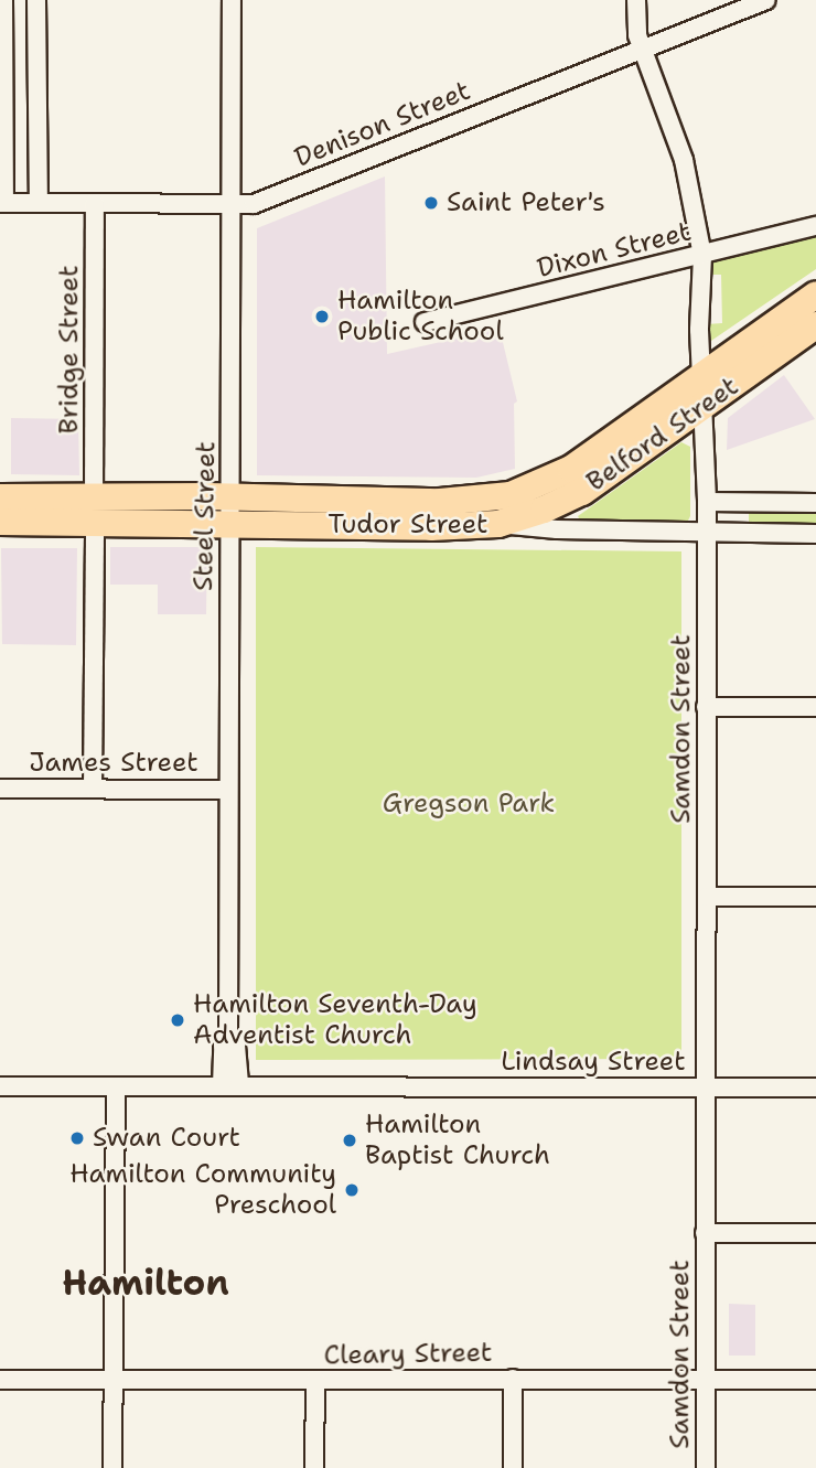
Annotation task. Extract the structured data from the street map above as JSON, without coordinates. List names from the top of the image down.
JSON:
{
  "streets": {
    "main road": ["Belford Street", "Tudor Street"],
    "street": [
      "Denison Street",
      "Dixon Street",
      "Bridge Street",
      "Steel Street",
      "Samdon Street",
      "James Street",
      "Lindsay Street",
      "Cleary Street"
    ]
  },
  "crossings": [
    ["Denison Street", "Bridge Street"],
    ["Denison Street", "Steel Street"],
    ["Denison Street", "Samdon Street"],
    ["Dixon Street", "Samdon Street"],
    ["Bridge Street", "Tudor Street"],
    ["Bridge Street", "James Street"],
    ["Belford Street", "Tudor Street"],
    ["Belford Street", "Samdon Street"],
    ["Steel Street", "Tudor Street"],
    ["Steel Street", "James Street"],
    ["Steel Street", "Lindsay Street"],
    ["Tudor Street", "Samdon Street"],
    ["Samdon Street", "Lindsay Street"],
    ["Samdon Street", "Cleary Street"]
  ],
  "districts": ["Hamilton"],
  "parks": ["Gregson Park"],
  "places": [
    "Saint Peter's",
    "Hamilton Public School",
    "Hamilton Seventh-Day Adventist Church",
    "Swan Court",
    "Hamilton Baptist Church",
    "Hamilton Community Preschool"
  ]
}
